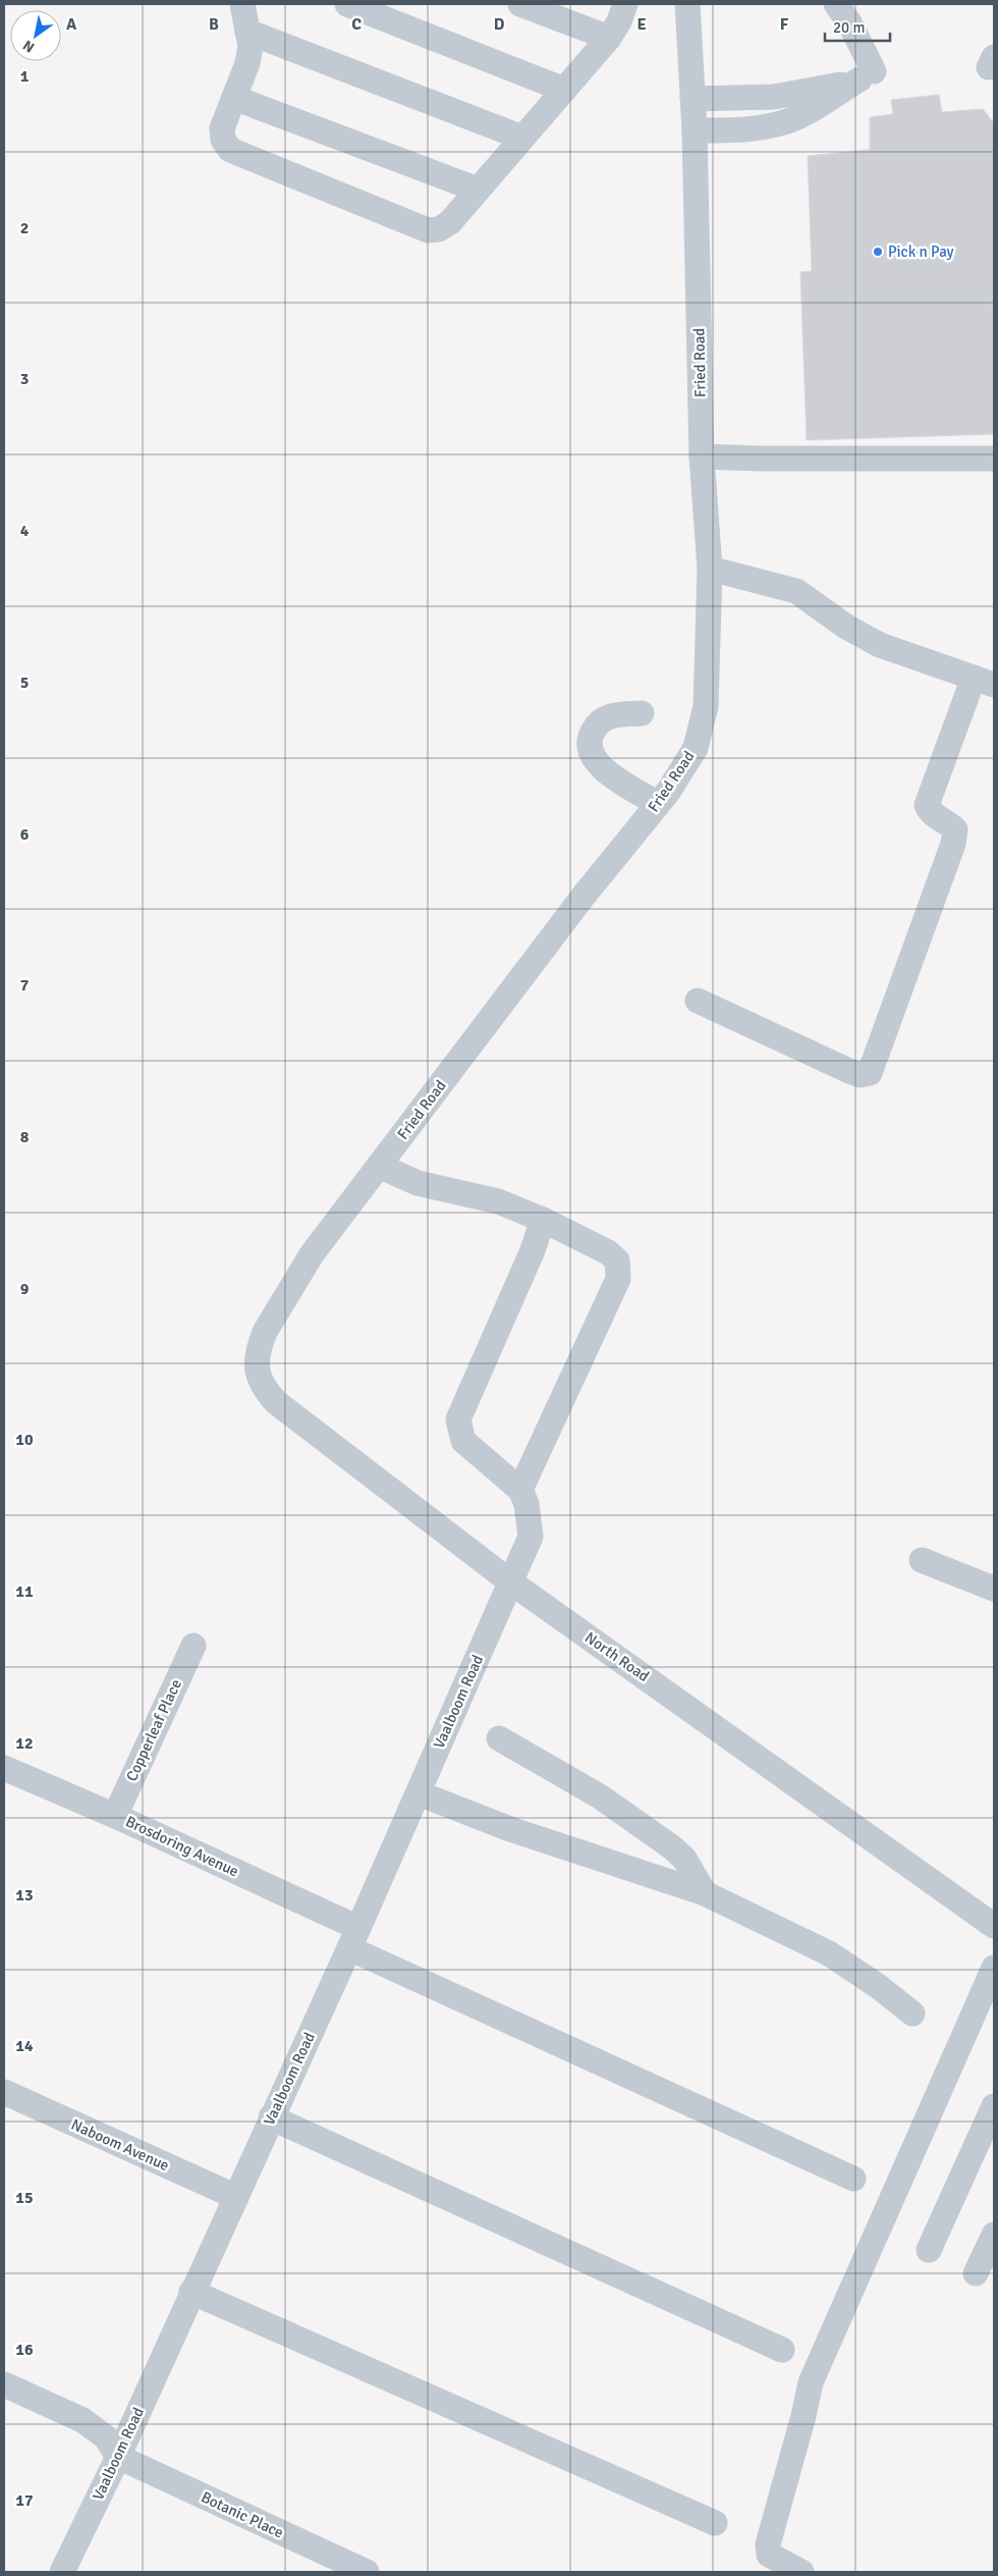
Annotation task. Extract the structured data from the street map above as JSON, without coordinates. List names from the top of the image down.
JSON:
{
  "streets": {
    "street": [
      "Fried Road",
      "North Road",
      "Vaalboom Road",
      "Copperleaf Place",
      "Brosdoring Avenue",
      "Naboom Avenue",
      "Botanic Place"
    ]
  },
  "crossings": [
    ["Fried Road", "North Road"],
    ["North Road", "Vaalboom Road"],
    ["Vaalboom Road", "Brosdoring Avenue"],
    ["Vaalboom Road", "Naboom Avenue"],
    ["Vaalboom Road", "Botanic Place"],
    ["Copperleaf Place", "Brosdoring Avenue"]
  ],
  "places": ["Pick n Pay"],
  "scale_bar": "20 m",
  "north": "bottom left",
  "grid": {
    "columns": [
      "A",
      "B",
      "C",
      "D",
      "E",
      "F"
    ],
    "rows": [
      "1",
      "2",
      "3",
      "4",
      "5",
      "6",
      "7",
      "8",
      "9",
      "10",
      "11",
      "12",
      "13",
      "14",
      "15",
      "16",
      "17"
    ]
  }
}
